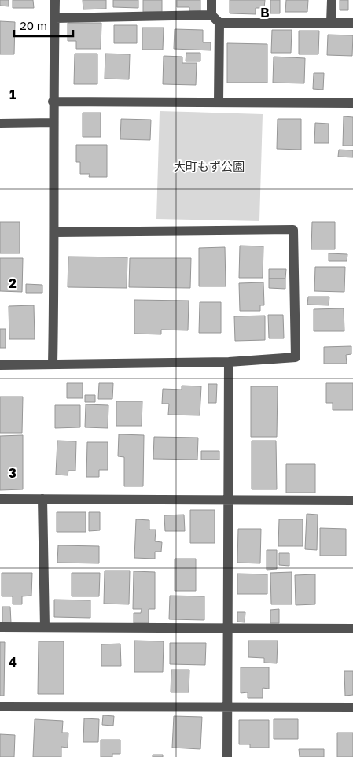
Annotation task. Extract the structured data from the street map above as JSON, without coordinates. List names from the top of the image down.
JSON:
{
  "parks": ["大町もず公園"],
  "scale_bar": "20 m",
  "grid": {
    "columns": ["B"],
    "rows": [
      "1",
      "2",
      "3",
      "4"
    ]
  }
}
